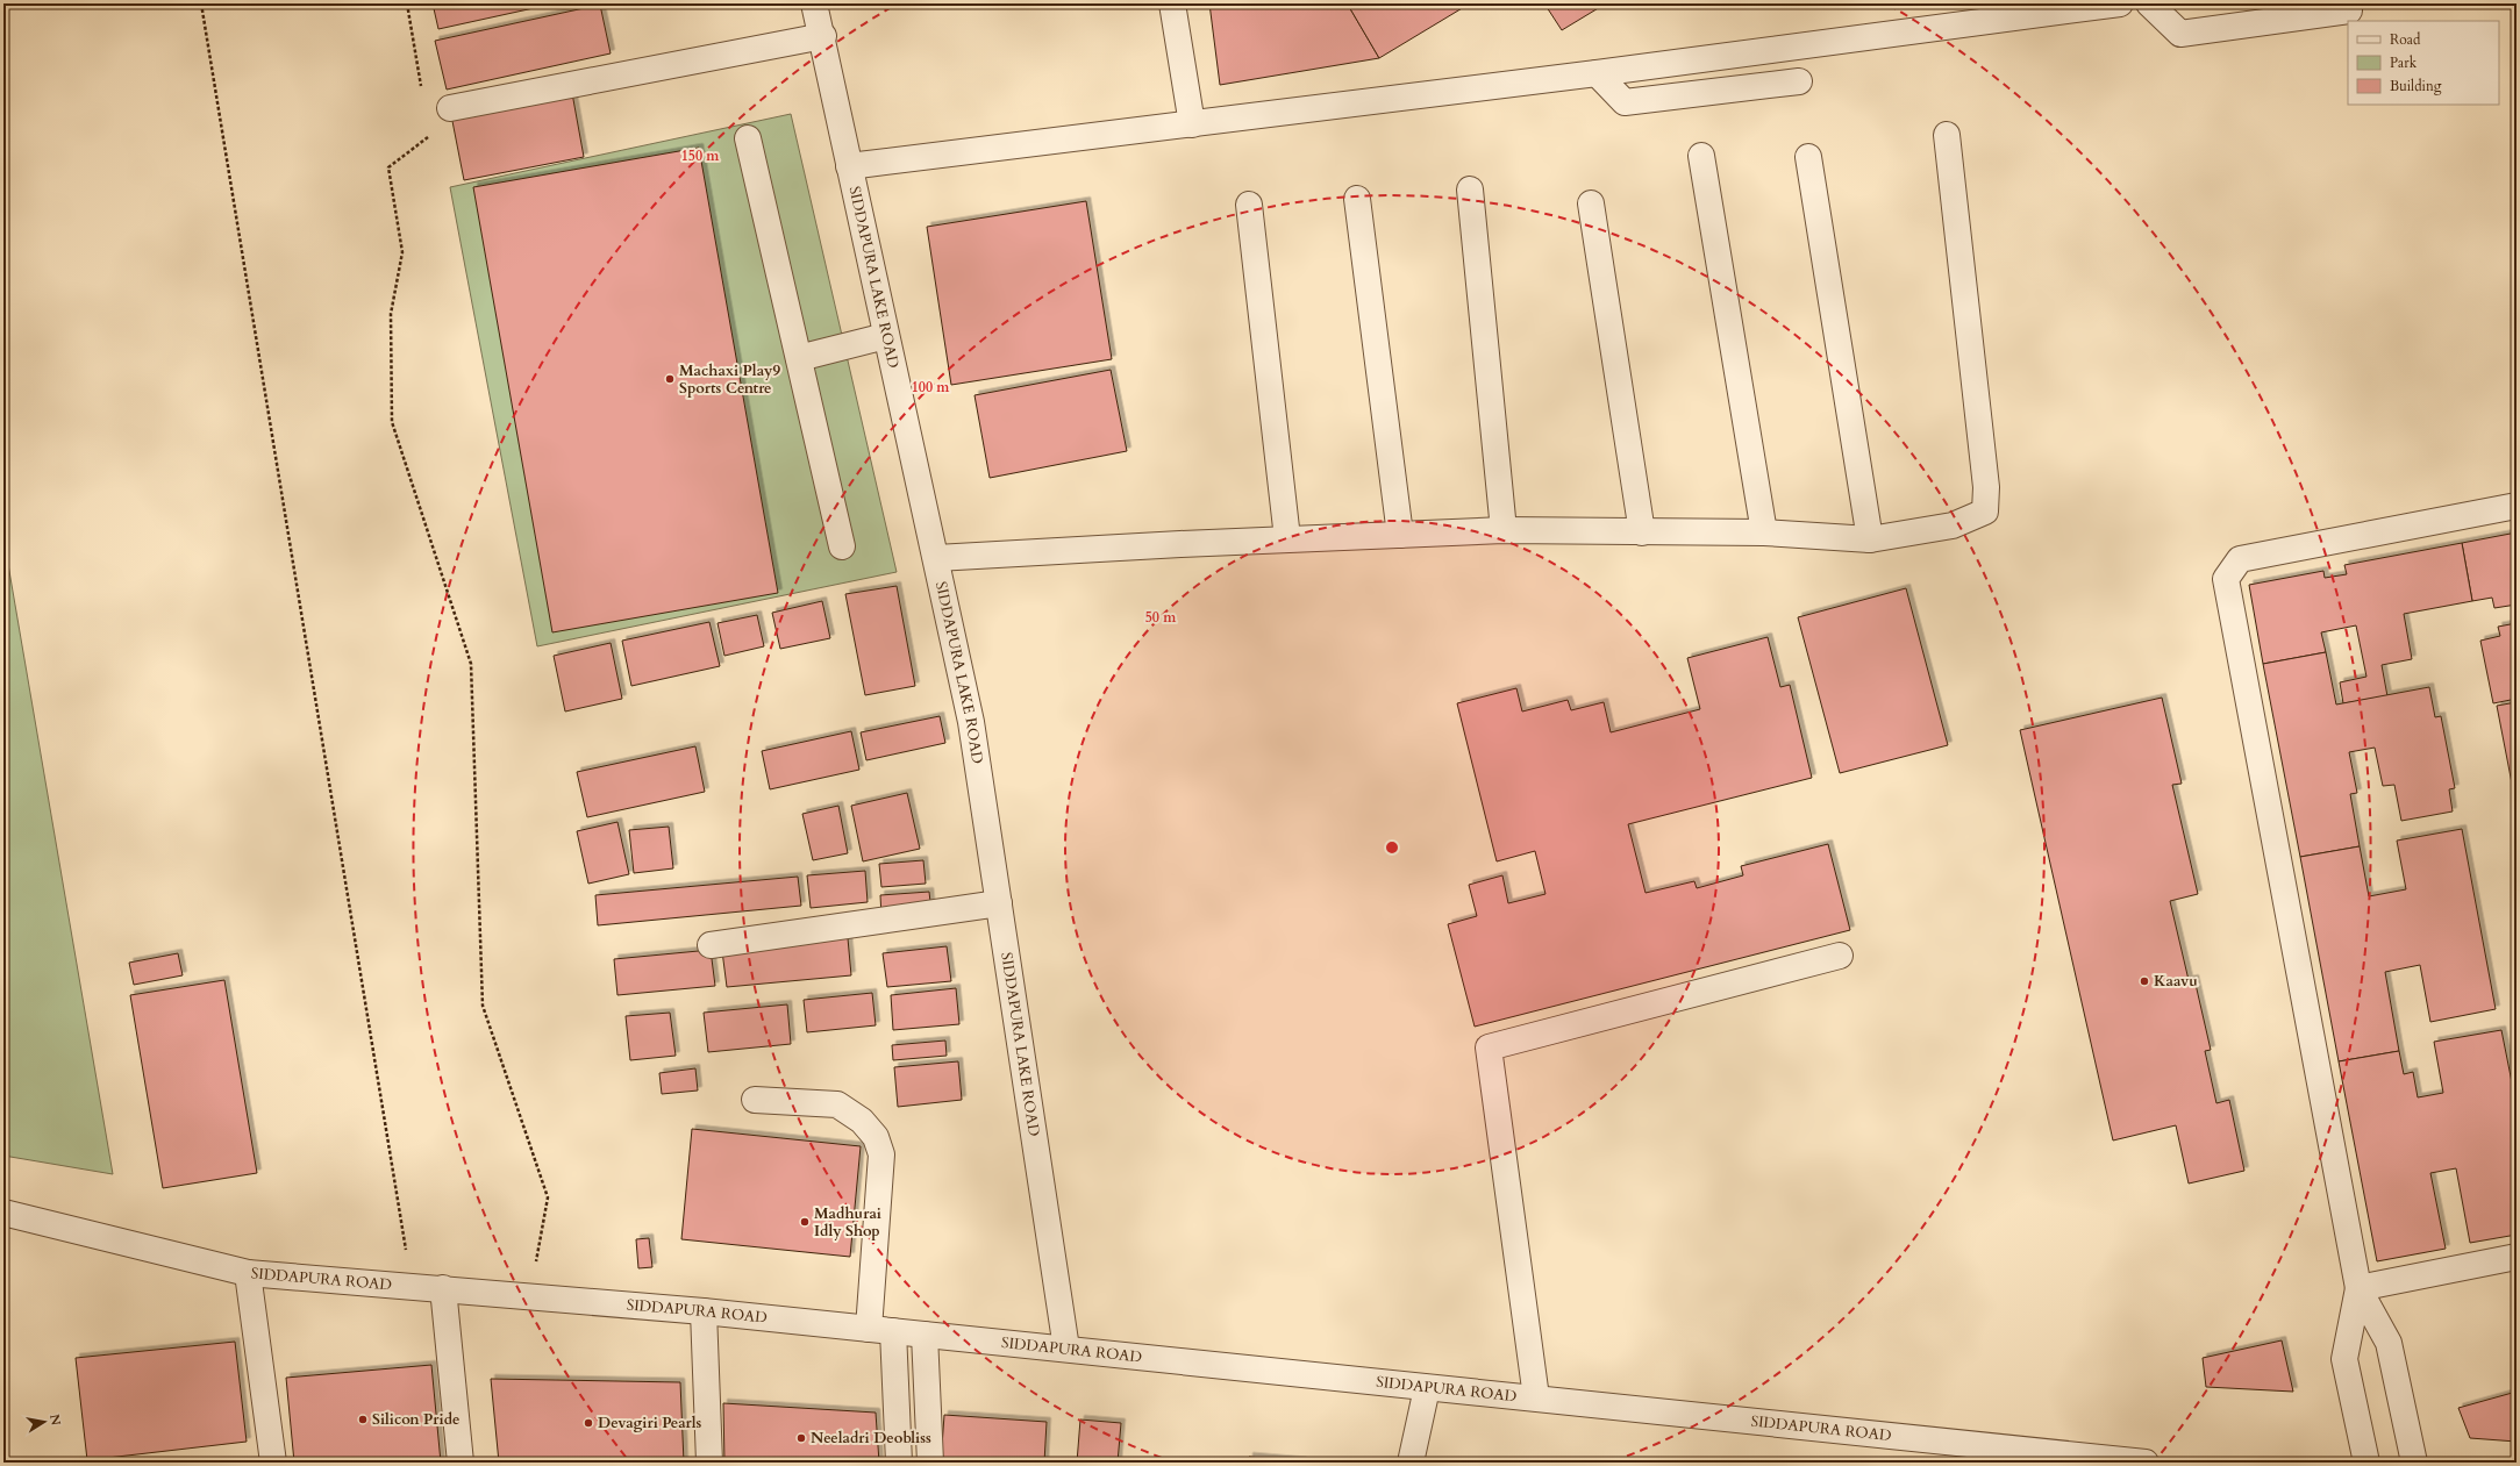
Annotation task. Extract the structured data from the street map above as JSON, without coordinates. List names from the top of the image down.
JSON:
{
  "streets": {
    "street": ["SIDDAPURA LAKE ROAD", "SIDDAPURA ROAD"]
  },
  "crossings": [
    ["SIDDAPURA LAKE ROAD", "SIDDAPURA ROAD"]
  ],
  "places": [
    "Machaxi Play9 Sports Centre",
    "Kaavu",
    "Madhurai Idly Shop",
    "Silicon Pride",
    "Devagiri Pearls",
    "Neeladri Deobliss"
  ],
  "legend": ["Road", "Park", "Building"],
  "north": "right",
  "rings": ["150 m", "100 m", "50 m"]
}
